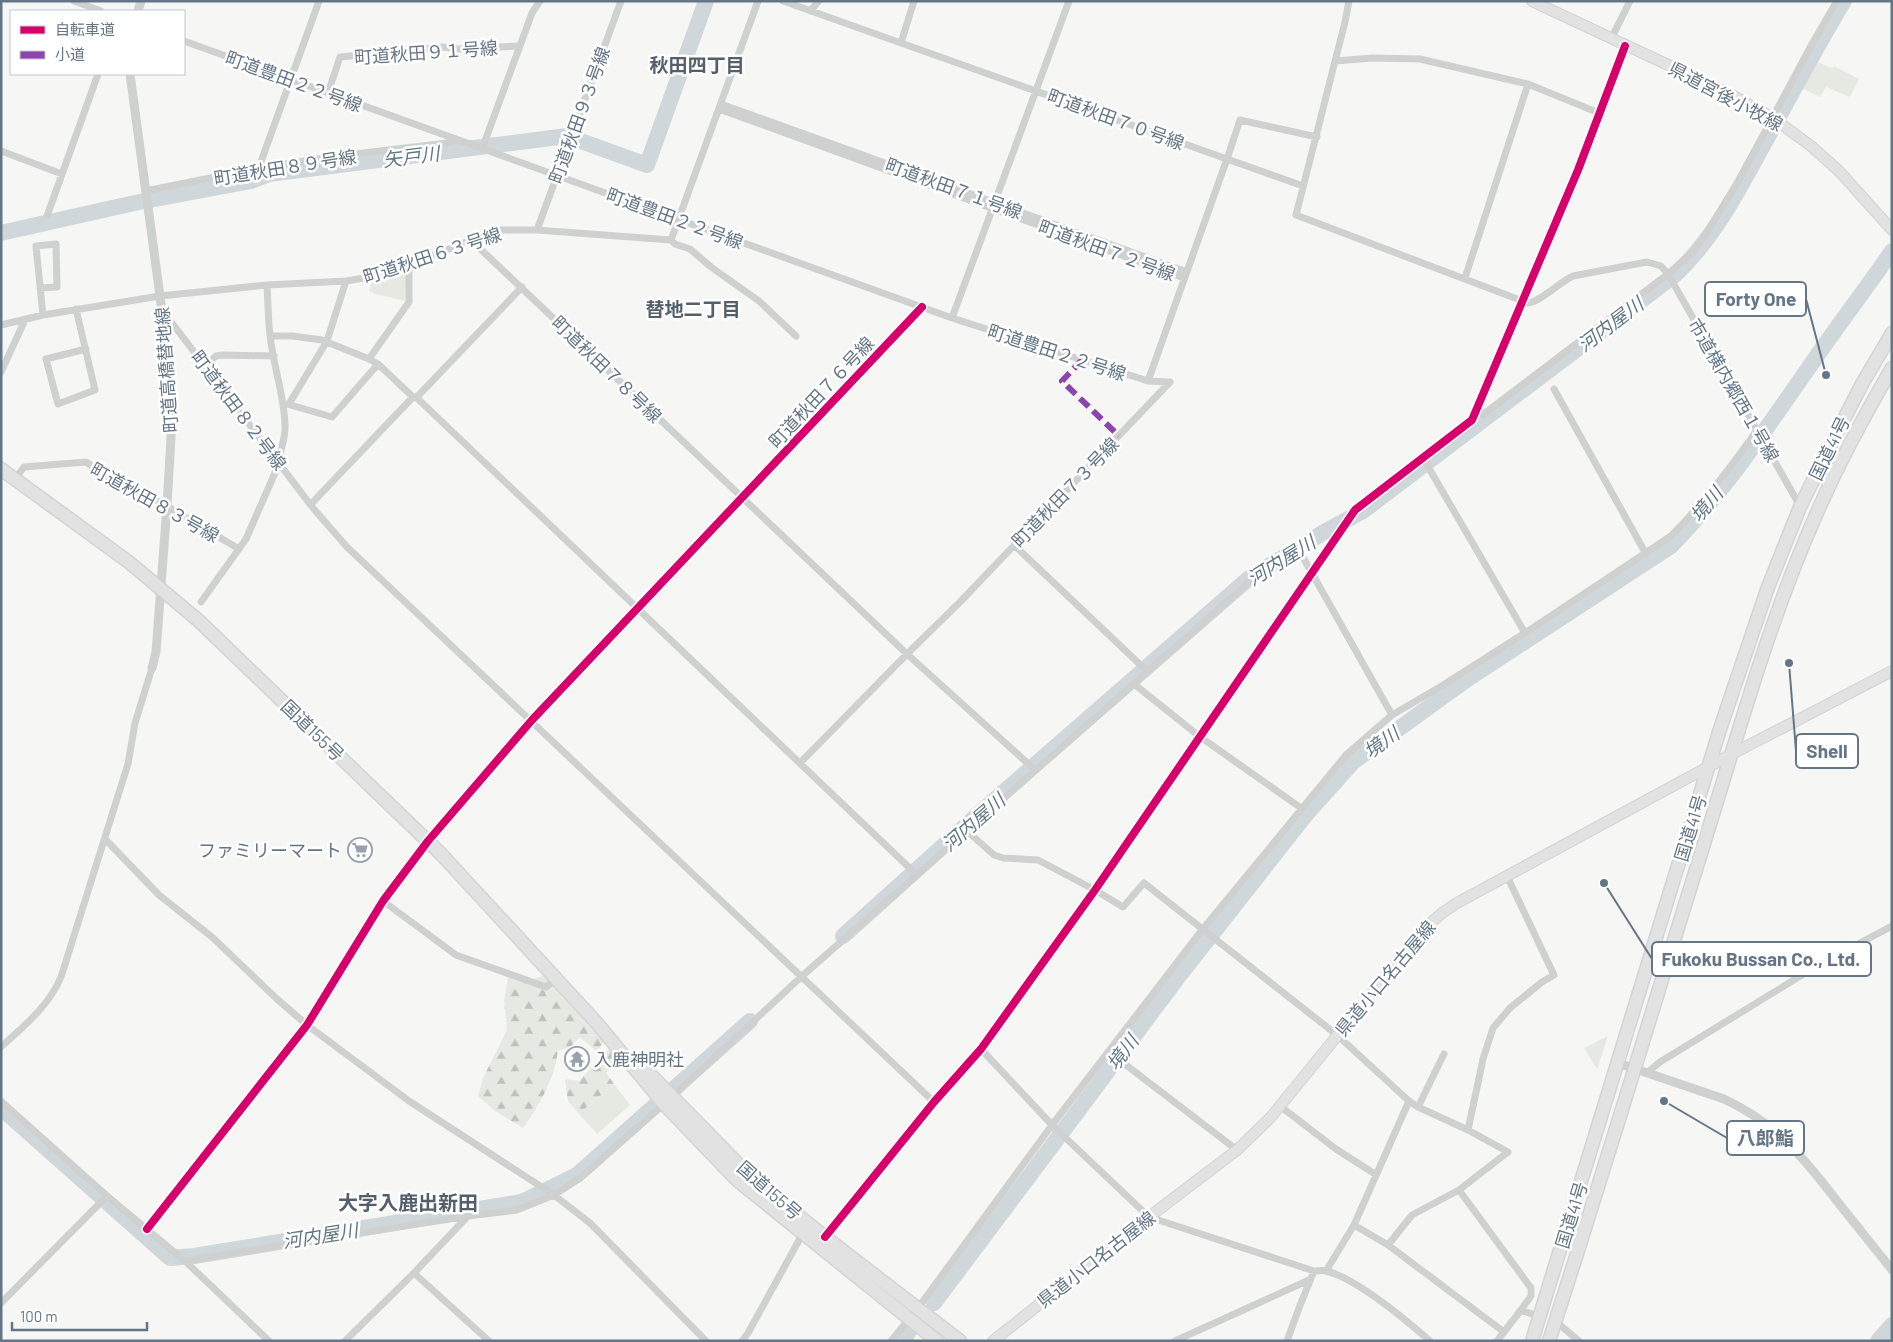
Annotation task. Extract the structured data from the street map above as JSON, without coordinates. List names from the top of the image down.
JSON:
{
  "streets": {
    "highway": ["国道41号", "国道155号"],
    "main road": ["県道宮後小牧線", "県道小口名古屋線"],
    "street": [
      "町道秋田９１号線",
      "町道豊田２２号線",
      "町道秋田９３号線",
      "町道秋田７０号線",
      "町道秋田８９号線",
      "町道秋田７１号線",
      "町道秋田６３号線",
      "町道秋田７８号線",
      "町道高橋替地線",
      "市道横内郷西１号線",
      "町道秋田７６号線",
      "町道秋田８２号線",
      "町道秋田７３号線",
      "町道秋田８３号線"
    ]
  },
  "crossings": [
    ["町道秋田９１号線", "町道豊田２２号線"],
    ["町道豊田２２号線", "町道秋田９３号線"],
    ["町道豊田２２号線", "町道秋田８９号線"],
    ["町道豊田２２号線", "町道秋田７６号線"],
    ["町道豊田２２号線", "町道秋田７３号線"],
    ["町道秋田９３号線", "町道秋田６３号線"],
    ["町道秋田８９号線", "町道高橋替地線"],
    ["町道秋田６３号線", "町道秋田７８号線"],
    ["町道秋田６３号線", "町道高橋替地線"],
    ["町道秋田７８号線", "町道秋田７６号線"],
    ["町道秋田７８号線", "町道秋田７３号線"],
    ["町道高橋替地線", "町道秋田８２号線"],
    ["町道高橋替地線", "町道秋田８３号線"],
    ["町道高橋替地線", "国道155号"],
    ["市道横内郷西１号線", "国道41号"],
    ["町道秋田７６号線", "町道秋田８２号線"],
    ["町道秋田７６号線", "国道155号"],
    ["国道41号", "県道小口名古屋線"],
    ["町道秋田８３号線", "国道155号"]
  ],
  "districts": ["秋田四丁目", "替地二丁目", "大字入鹿出新田"],
  "water": ["矢戸川", "河内屋川", "境川"],
  "places": {
    "other": [
      "Forty One",
      "Shell",
      "Fukoku Bussan Co., Ltd.",
      "八郎鮨"
    ],
    "supermarket": ["ファミリーマート"],
    "temple": ["入鹿神明社"]
  },
  "legend": ["自転車道", "小道"],
  "scale_bar": "100 m"
}
